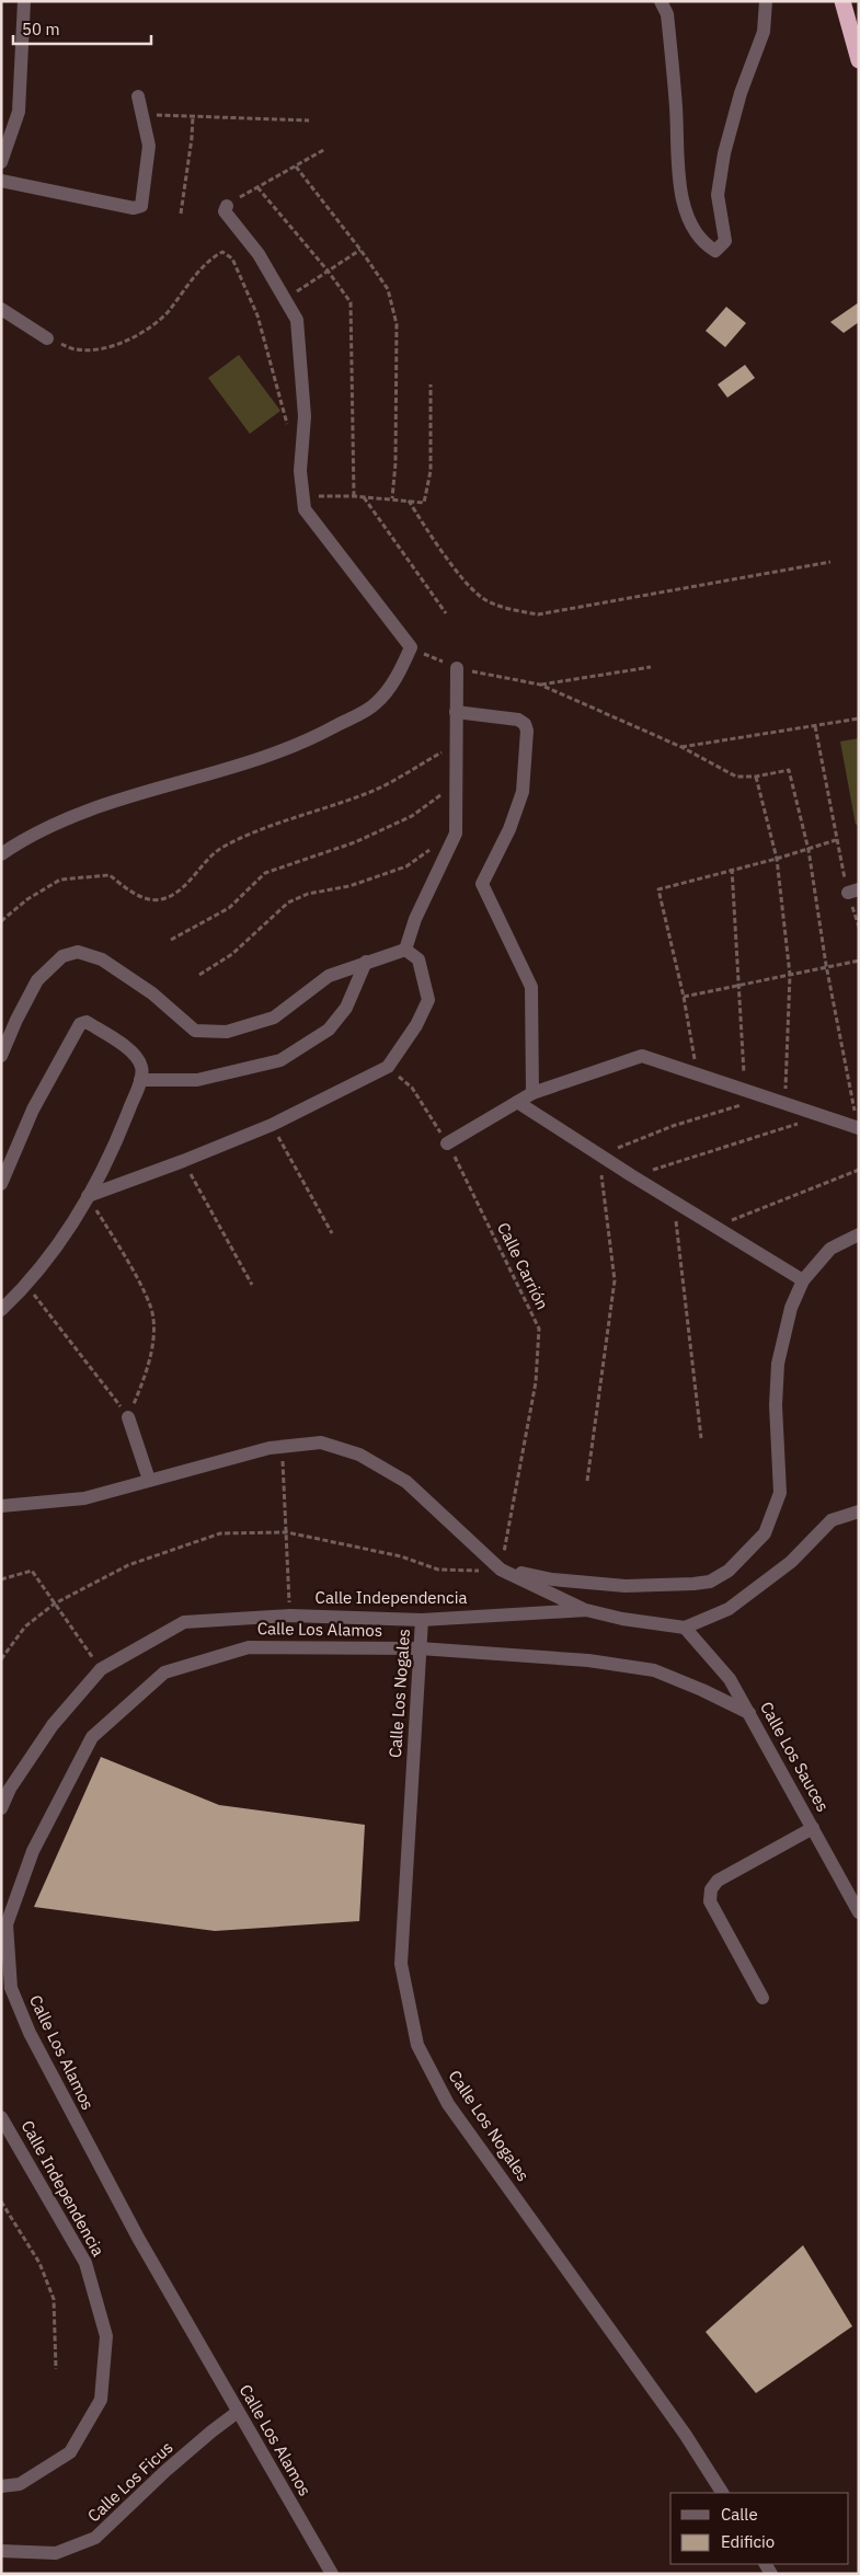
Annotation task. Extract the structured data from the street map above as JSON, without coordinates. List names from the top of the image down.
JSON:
{
  "streets": {
    "street": [
      "Calle Independencia",
      "Calle Los Alamos",
      "Calle Los Nogales",
      "Calle Los Sauces",
      "Calle Los Ficus"
    ],
    "path": ["Calle Carrión"]
  },
  "crossings": [
    ["Calle Independencia", "Calle Los Nogales"],
    ["Calle Independencia", "Calle Los Sauces"],
    ["Calle Los Alamos", "Calle Los Nogales"],
    ["Calle Los Alamos", "Calle Los Sauces"],
    ["Calle Los Alamos", "Calle Los Ficus"]
  ],
  "legend": ["Calle", "Edificio"],
  "scale_bar": "50 m"
}
